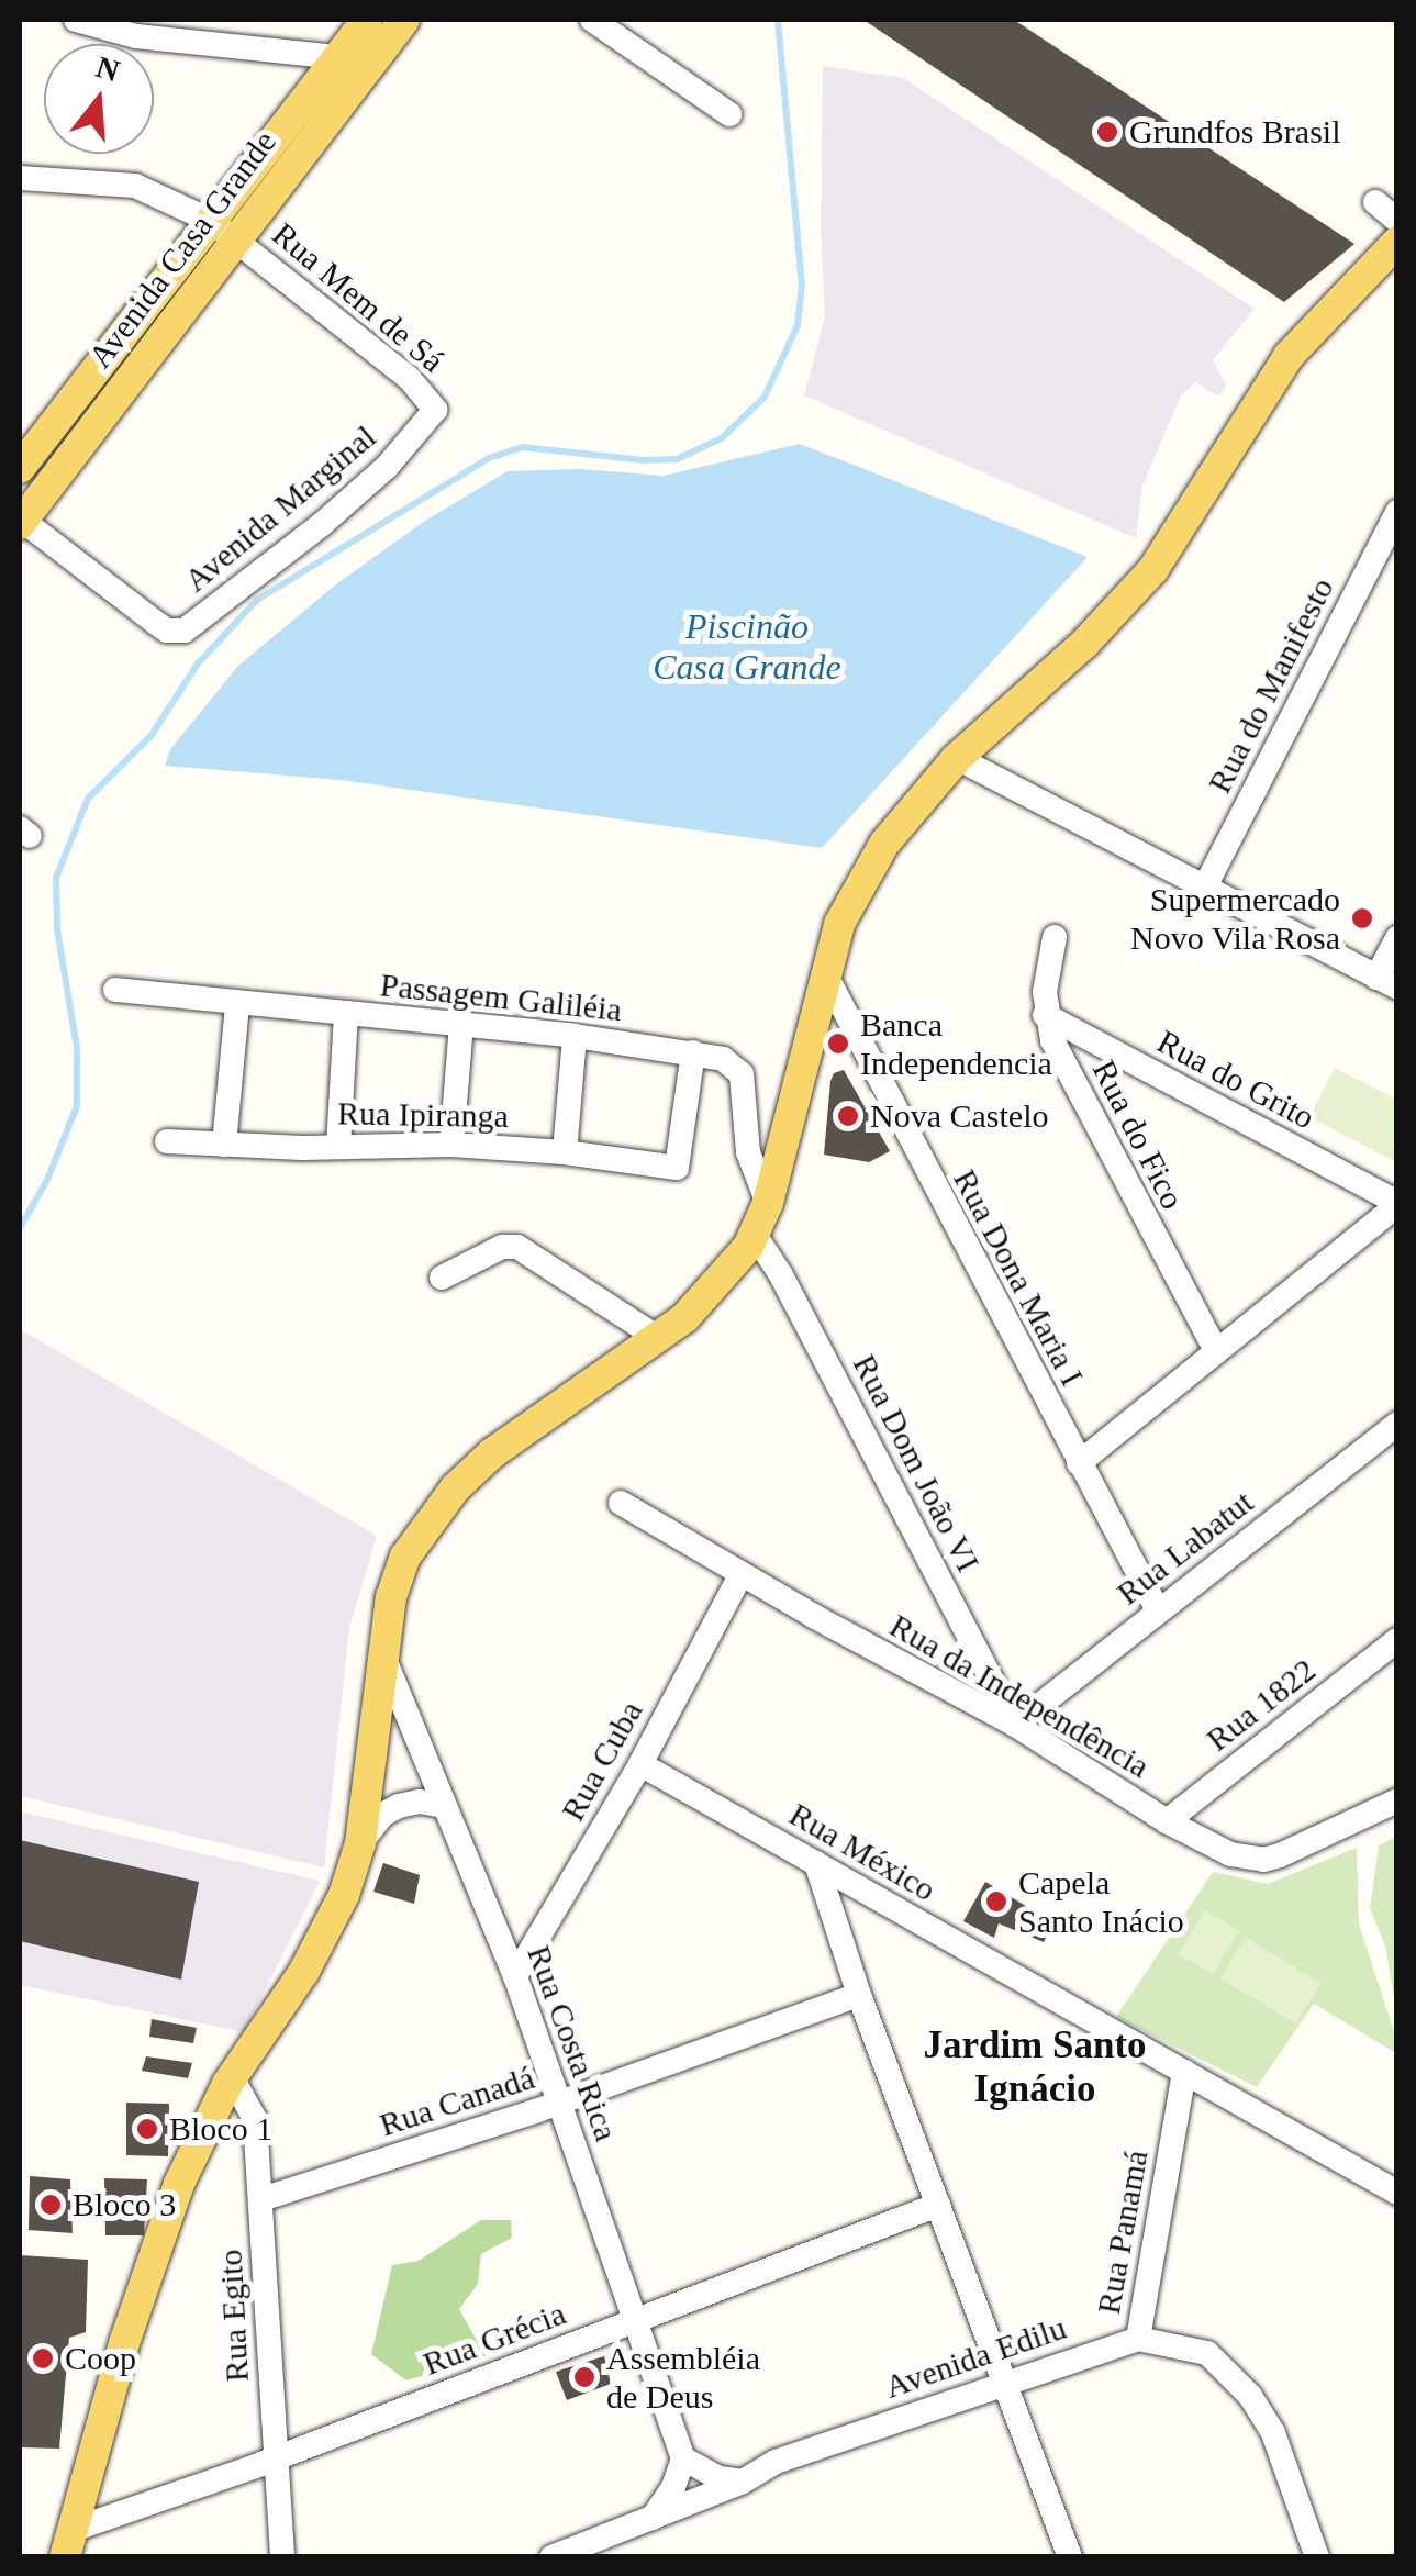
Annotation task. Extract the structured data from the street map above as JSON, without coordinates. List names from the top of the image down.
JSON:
{
  "streets": {
    "main road": ["Avenida Casa Grande"],
    "street": [
      "Rua Mem de Sá",
      "Avenida Marginal",
      "Rua do Manifesto",
      "Passagem Galiléia",
      "Rua do Grito",
      "Rua Ipiranga",
      "Rua do Fico",
      "Rua Dona Maria I",
      "Rua Dom João VI",
      "Rua Labatut",
      "Rua da Independência",
      "Rua 1822",
      "Rua Cuba",
      "Rua México",
      "Rua Costa Rica",
      "Rua Canadá",
      "Rua Panamá",
      "Rua Egito",
      "Rua Grécia",
      "Avenida Edilu"
    ]
  },
  "crossings": [
    ["Avenida Casa Grande", "Rua Mem de Sá"],
    ["Avenida Casa Grande", "Avenida Marginal"],
    ["Rua Mem de Sá", "Avenida Marginal"],
    ["Passagem Galiléia", "Rua Ipiranga"],
    ["Rua do Grito", "Rua do Fico"],
    ["Rua Dona Maria I", "Rua Labatut"],
    ["Rua Dom João VI", "Rua Labatut"],
    ["Rua Dom João VI", "Rua da Independência"],
    ["Rua Labatut", "Rua da Independência"],
    ["Rua da Independência", "Rua 1822"],
    ["Rua da Independência", "Rua Cuba"],
    ["Rua Cuba", "Rua México"],
    ["Rua Cuba", "Rua Costa Rica"],
    ["Rua México", "Rua Panamá"],
    ["Rua Costa Rica", "Rua Canadá"],
    ["Rua Costa Rica", "Rua Grécia"],
    ["Rua Canadá", "Rua Egito"],
    ["Rua Panamá", "Avenida Edilu"],
    ["Rua Egito", "Rua Grécia"]
  ],
  "districts": ["Jardim Santo Ignácio"],
  "water": ["Piscinão Casa Grande"],
  "places": [
    "Grundfos Brasil",
    "Supermercado Novo Vila Rosa",
    "Banca Independencia",
    "Nova Castelo",
    "Capela Santo Inácio",
    "Bloco 1",
    "Bloco 3",
    "Coop",
    "Assembléia de Deus"
  ],
  "north": "top"
}
